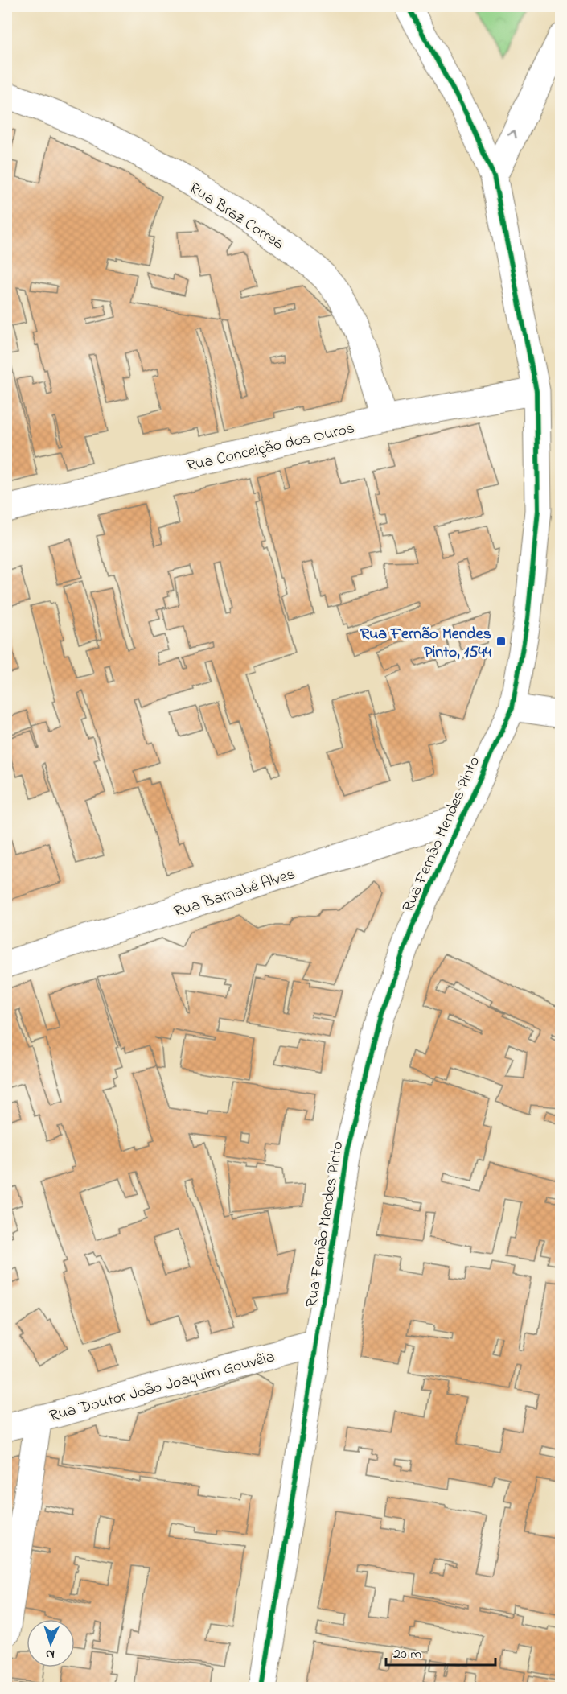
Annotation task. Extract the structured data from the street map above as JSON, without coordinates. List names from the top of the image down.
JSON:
{
  "streets": {
    "street": [
      "Rua Braz Correa",
      "Rua Conceição dos Ouros",
      "Rua Fernão Mendes Pinto",
      "Rua Barnabé Alves",
      "Rua Doutor João Joaquim Gouvêia"
    ]
  },
  "crossings": [
    ["Rua Braz Correa", "Rua Conceição dos Ouros"],
    ["Rua Conceição dos Ouros", "Rua Fernão Mendes Pinto"],
    ["Rua Fernão Mendes Pinto", "Rua Barnabé Alves"],
    ["Rua Fernão Mendes Pinto", "Rua Doutor João Joaquim Gouvêia"]
  ],
  "places": {
    "transit": ["Rua Fernão Mendes Pinto, 1544"]
  },
  "scale_bar": "20 m",
  "north": "bottom"
}
